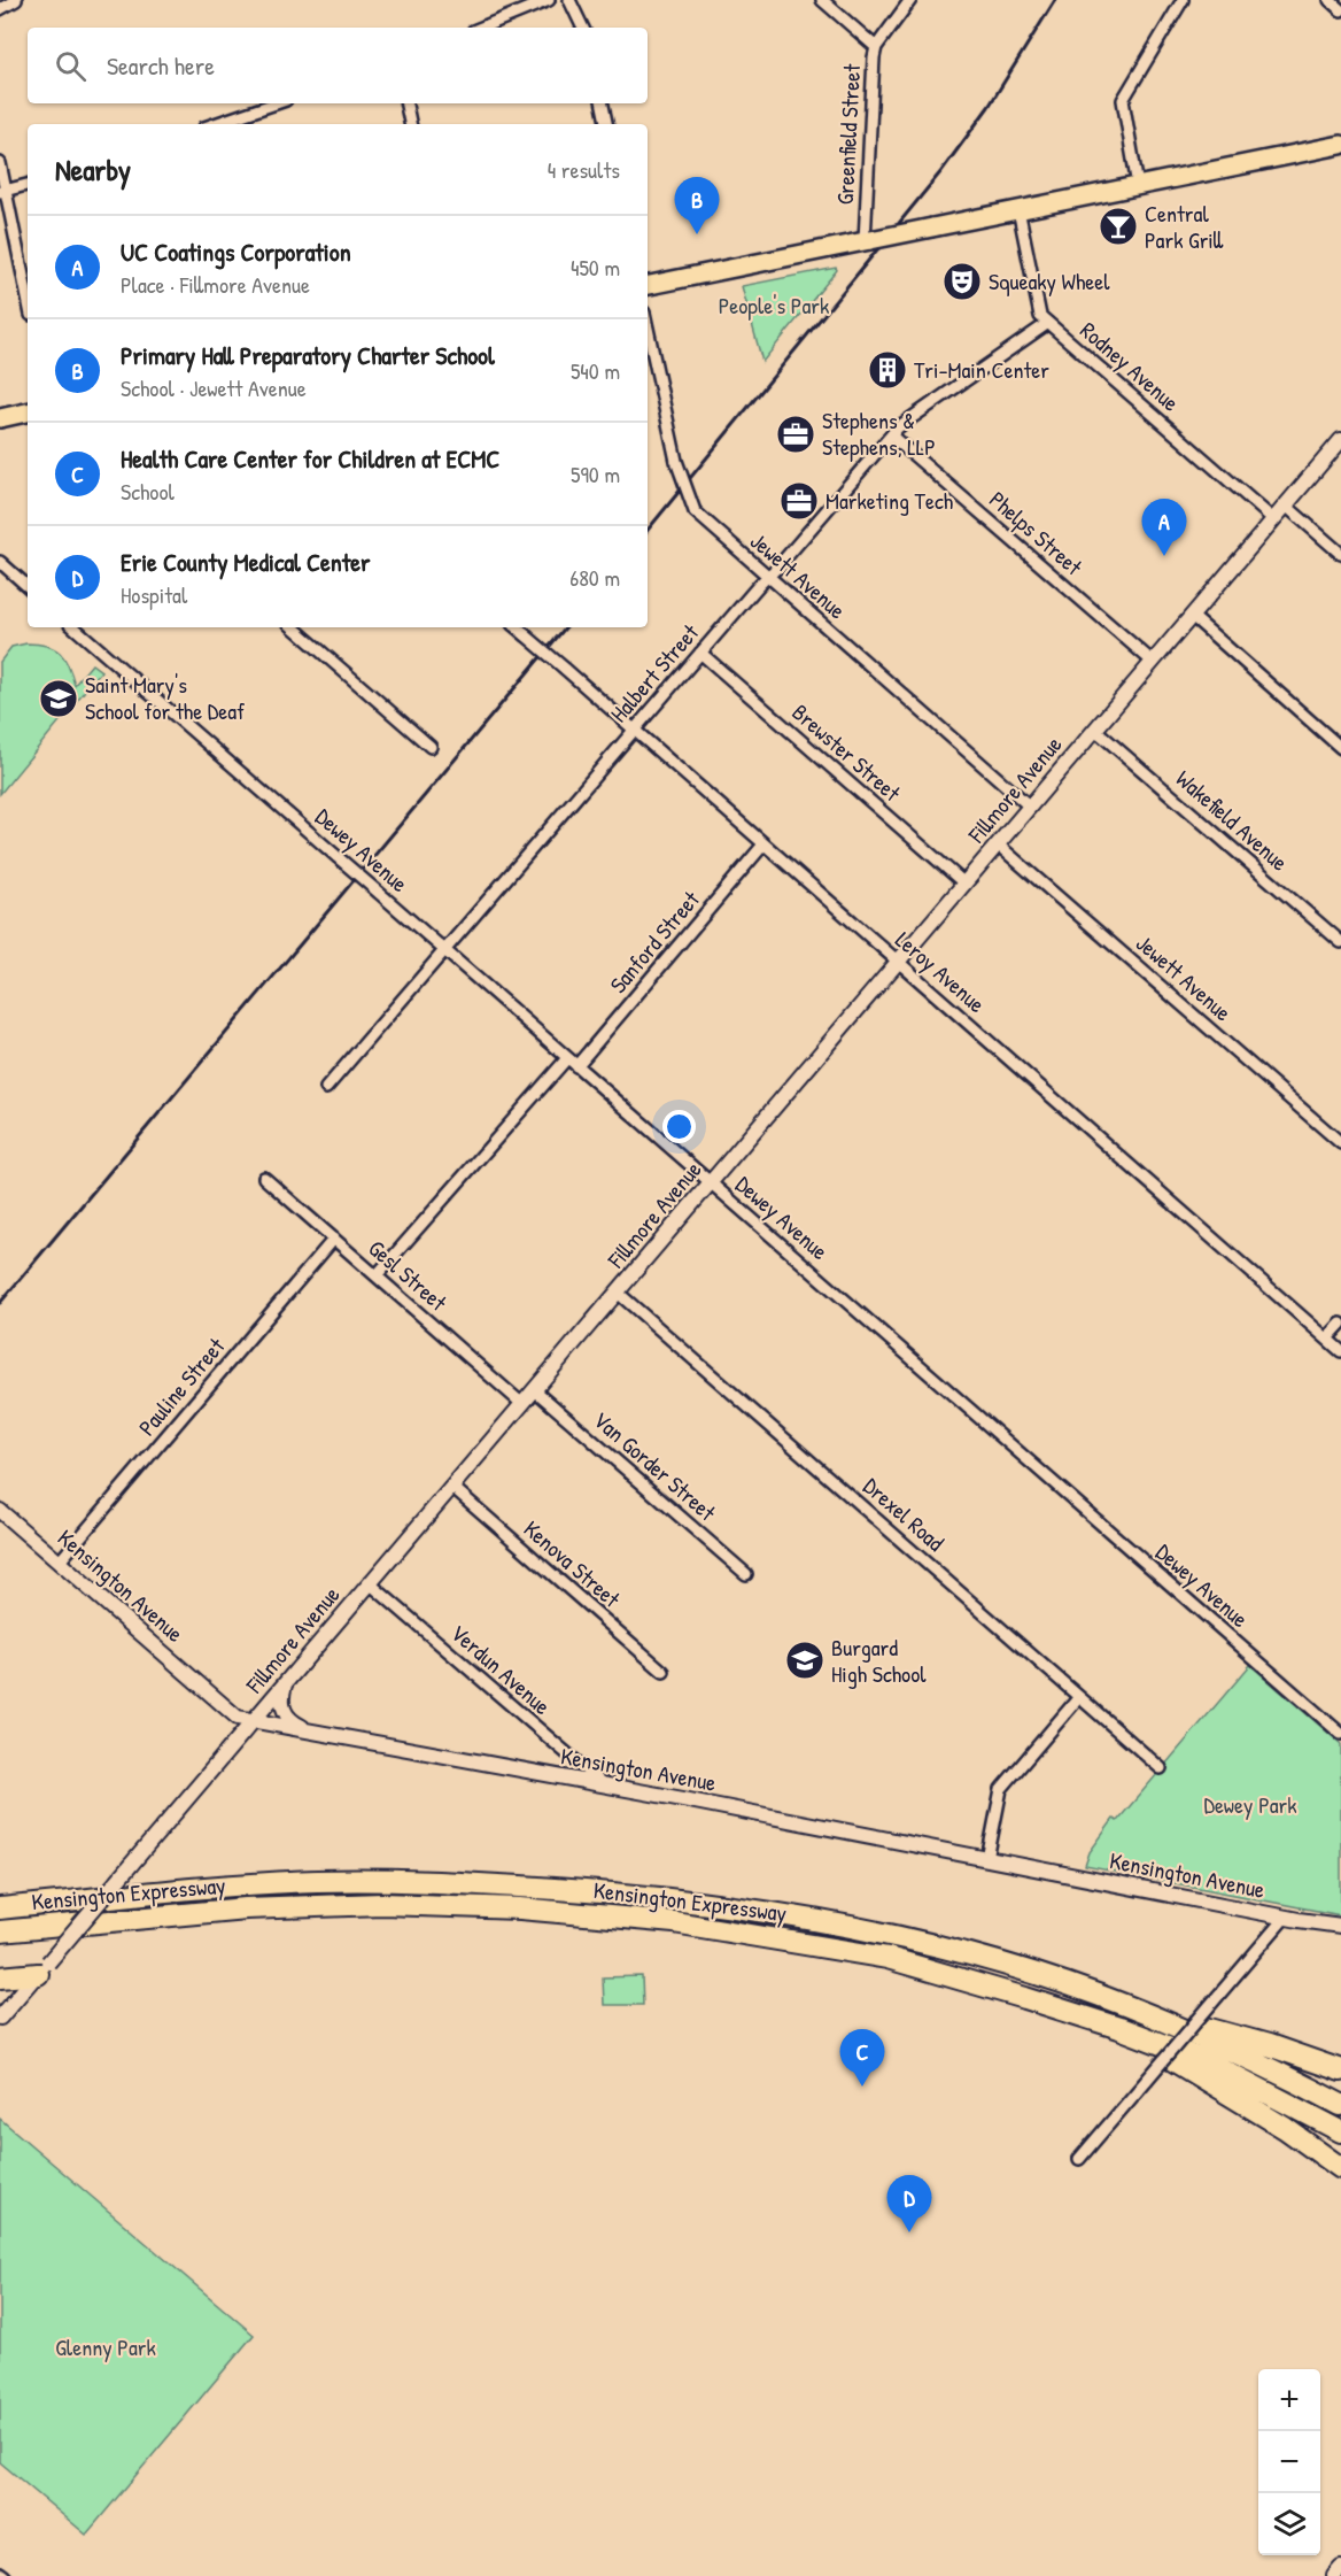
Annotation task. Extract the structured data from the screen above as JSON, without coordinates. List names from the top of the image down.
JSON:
{
  "streets": {
    "highway": ["Kensington Expressway"],
    "street": [
      "Greenfield Street",
      "Rodney Avenue",
      "Phelps Street",
      "Jewett Avenue",
      "Halbert Street",
      "Brewster Street",
      "Fillmore Avenue",
      "Wakefield Avenue",
      "Dewey Avenue",
      "Sanford Street",
      "Leroy Avenue",
      "Gesl Street",
      "Pauline Street",
      "Van Gorder Street",
      "Drexel Road",
      "Kenova Street",
      "Kensington Avenue",
      "Verdun Avenue"
    ]
  },
  "crossings": [
    ["Rodney Avenue", "Halbert Street"],
    ["Rodney Avenue", "Fillmore Avenue"],
    ["Phelps Street", "Halbert Street"],
    ["Phelps Street", "Fillmore Avenue"],
    ["Jewett Avenue", "Halbert Street"],
    ["Jewett Avenue", "Fillmore Avenue"],
    ["Halbert Street", "Brewster Street"],
    ["Halbert Street", "Dewey Avenue"],
    ["Halbert Street", "Leroy Avenue"],
    ["Brewster Street", "Fillmore Avenue"],
    ["Fillmore Avenue", "Wakefield Avenue"],
    ["Fillmore Avenue", "Dewey Avenue"],
    ["Fillmore Avenue", "Leroy Avenue"],
    ["Fillmore Avenue", "Gesl Street"],
    ["Fillmore Avenue", "Van Gorder Street"],
    ["Fillmore Avenue", "Drexel Road"],
    ["Fillmore Avenue", "Kenova Street"],
    ["Fillmore Avenue", "Kensington Avenue"],
    ["Fillmore Avenue", "Verdun Avenue"],
    ["Dewey Avenue", "Sanford Street"],
    ["Sanford Street", "Leroy Avenue"],
    ["Gesl Street", "Pauline Street"],
    ["Pauline Street", "Kensington Avenue"],
    ["Kensington Avenue", "Verdun Avenue"]
  ],
  "parks": ["People's Park", "Dewey Park", "Glenny Park"],
  "places": {
    "bar": ["Central Park Grill"],
    "theatre": ["Squeaky Wheel"],
    "building": ["Tri-Main Center"],
    "office": ["Stephens & Stephens, LLP", "Marketing Tech"],
    "school or university": ["Saint Mary's School for the Deaf", "Burgard High School"]
  },
  "page": {
    "search": "Search here",
    "heading": ["Nearby", "4 results"],
    "pins": [
      "B",
      "A",
      "C",
      "D"
    ],
    "list": [
      {
        "mark": "A",
        "name": "UC Coatings Corporation",
        "note": "Place · Fillmore Avenue",
        "value": "450 m"
      },
      {
        "mark": "B",
        "name": "Primary Hall Preparatory Charter School",
        "note": "School · Jewett Avenue",
        "value": "540 m"
      },
      {
        "mark": "C",
        "name": "Health Care Center for Children at ECMC",
        "note": "School",
        "value": "590 m"
      },
      {
        "mark": "D",
        "name": "Erie County Medical Center",
        "note": "Hospital",
        "value": "680 m"
      }
    ],
    "map_buttons": ["+", "−"]
  }
}
